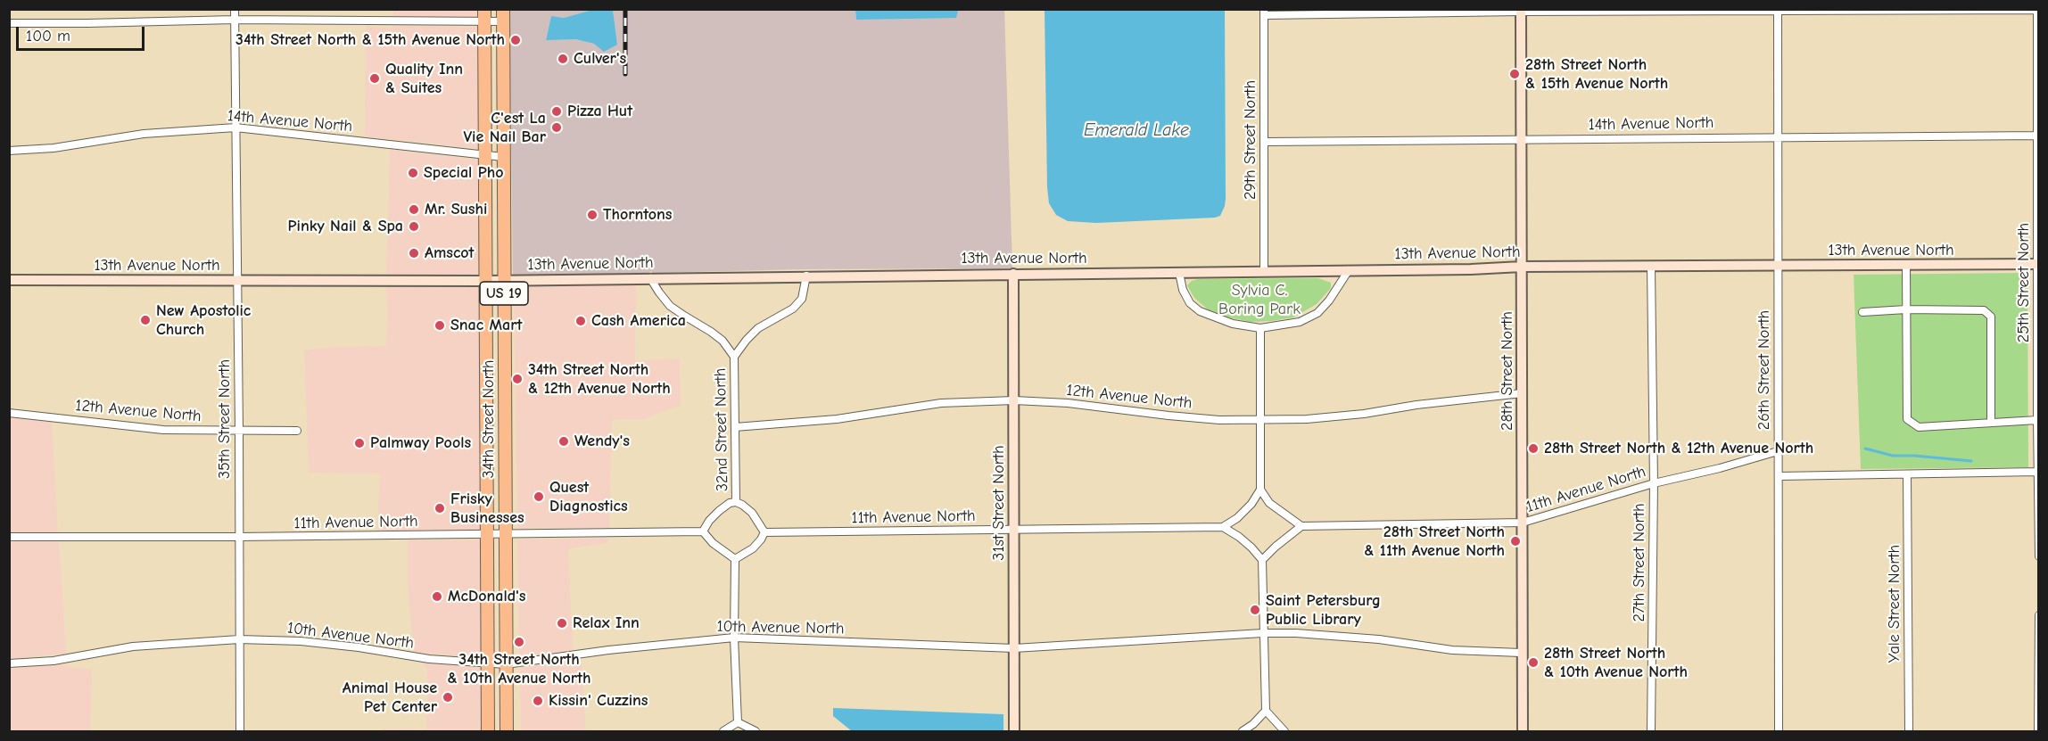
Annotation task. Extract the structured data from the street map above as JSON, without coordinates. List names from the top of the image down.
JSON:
{
  "streets": {
    "highway": ["US 19", "34th Street North"],
    "street": [
      "14th Avenue North",
      "29th Street North",
      "13th Avenue North",
      "25th Street North",
      "26th Street North",
      "28th Street North",
      "12th Avenue North",
      "35th Street North",
      "32nd Street North",
      "11th Avenue North",
      "31st Street North",
      "27th Street North",
      "Yale Street North",
      "10th Avenue North"
    ]
  },
  "crossings": [
    ["14th Avenue North", "29th Street North"],
    ["14th Avenue North", "25th Street North"],
    ["14th Avenue North", "26th Street North"],
    ["14th Avenue North", "28th Street North"],
    ["14th Avenue North", "35th Street North"],
    ["14th Avenue North", "34th Street North"],
    ["29th Street North", "13th Avenue North"],
    ["13th Avenue North", "25th Street North"],
    ["13th Avenue North", "26th Street North"],
    ["13th Avenue North", "28th Street North"],
    ["13th Avenue North", "35th Street North"],
    ["13th Avenue North", "34th Street North"],
    ["13th Avenue North", "32nd Street North"],
    ["13th Avenue North", "31st Street North"],
    ["13th Avenue North", "27th Street North"],
    ["26th Street North", "11th Avenue North"],
    ["28th Street North", "12th Avenue North"],
    ["28th Street North", "11th Avenue North"],
    ["28th Street North", "10th Avenue North"],
    ["12th Avenue North", "35th Street North"],
    ["12th Avenue North", "32nd Street North"],
    ["12th Avenue North", "31st Street North"],
    ["35th Street North", "11th Avenue North"],
    ["35th Street North", "10th Avenue North"],
    ["34th Street North", "11th Avenue North"],
    ["34th Street North", "10th Avenue North"],
    ["32nd Street North", "11th Avenue North"],
    ["11th Avenue North", "31st Street North"],
    ["11th Avenue North", "27th Street North"],
    ["31st Street North", "10th Avenue North"]
  ],
  "water": ["Emerald Lake"],
  "parks": ["Sylvia C. Boring Park"],
  "places": [
    "34th Street North & 15th Avenue North",
    "Culver's",
    "28th Street North & 15th Avenue North",
    "Quality Inn & Suites",
    "Pizza Hut",
    "C'est La Vie Nail Bar",
    "Special Pho",
    "Mr. Sushi",
    "Thorntons",
    "Pinky Nail & Spa",
    "Amscot",
    "New Apostolic Church",
    "Cash America",
    "Snac Mart",
    "34th Street North & 12th Avenue North",
    "Wendy's",
    "Palmway Pools",
    "28th Street North & 12th Avenue North",
    "Quest Diagnostics",
    "Frisky Businesses",
    "28th Street North & 11th Avenue North",
    "McDonald's",
    "Saint Petersburg Public Library",
    "Relax Inn",
    "34th Street North & 10th Avenue North",
    "28th Street North & 10th Avenue North",
    "Animal House Pet Center",
    "Kissin' Cuzzins"
  ],
  "scale_bar": "100 m"
}
